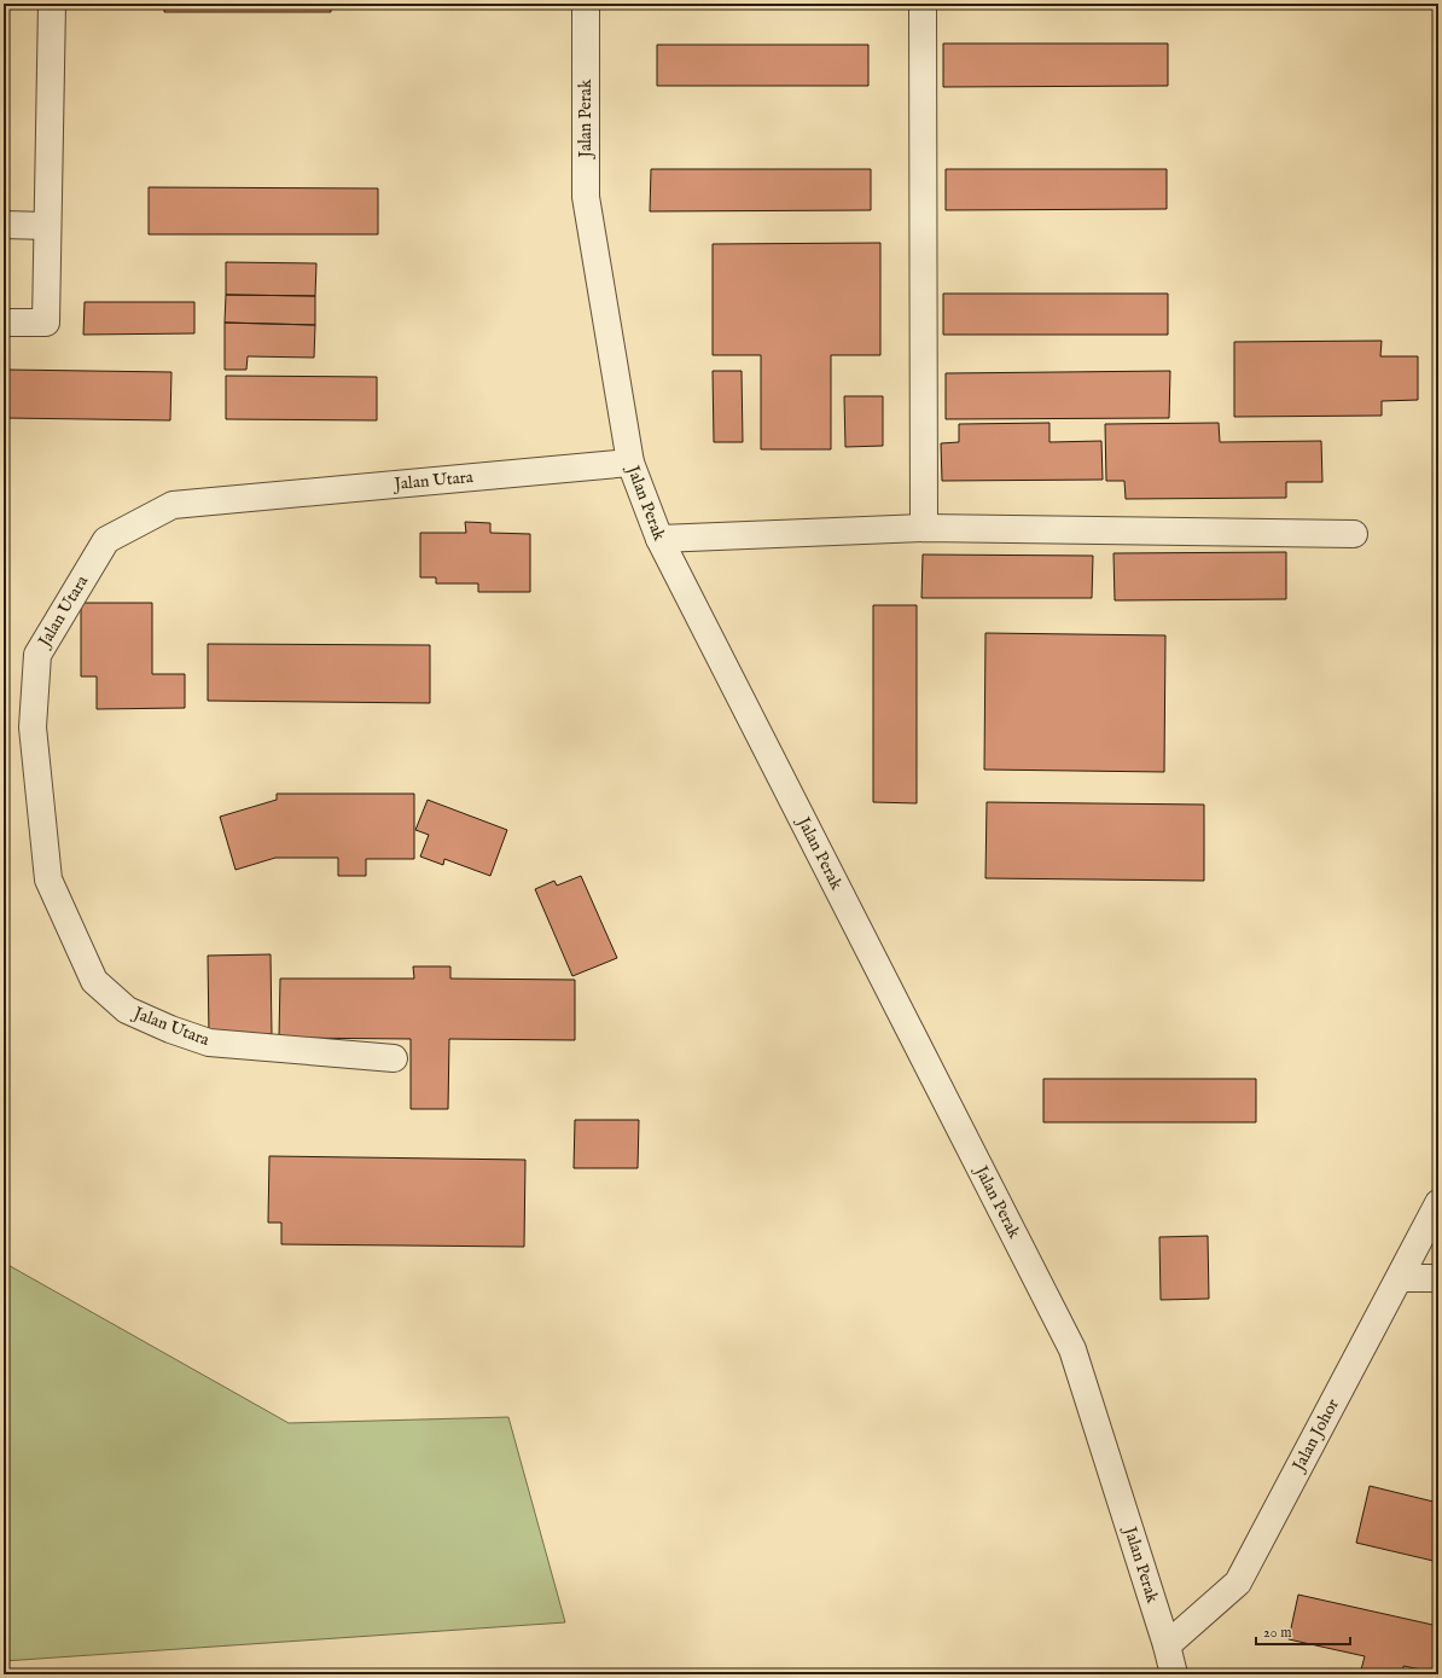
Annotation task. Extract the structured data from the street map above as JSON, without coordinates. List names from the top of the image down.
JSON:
{
  "streets": {
    "street": ["Jalan Perak", "Jalan Utara", "Jalan Johor"]
  },
  "crossings": [
    ["Jalan Perak", "Jalan Utara"],
    ["Jalan Perak", "Jalan Johor"]
  ],
  "scale_bar": "20 m"
}
